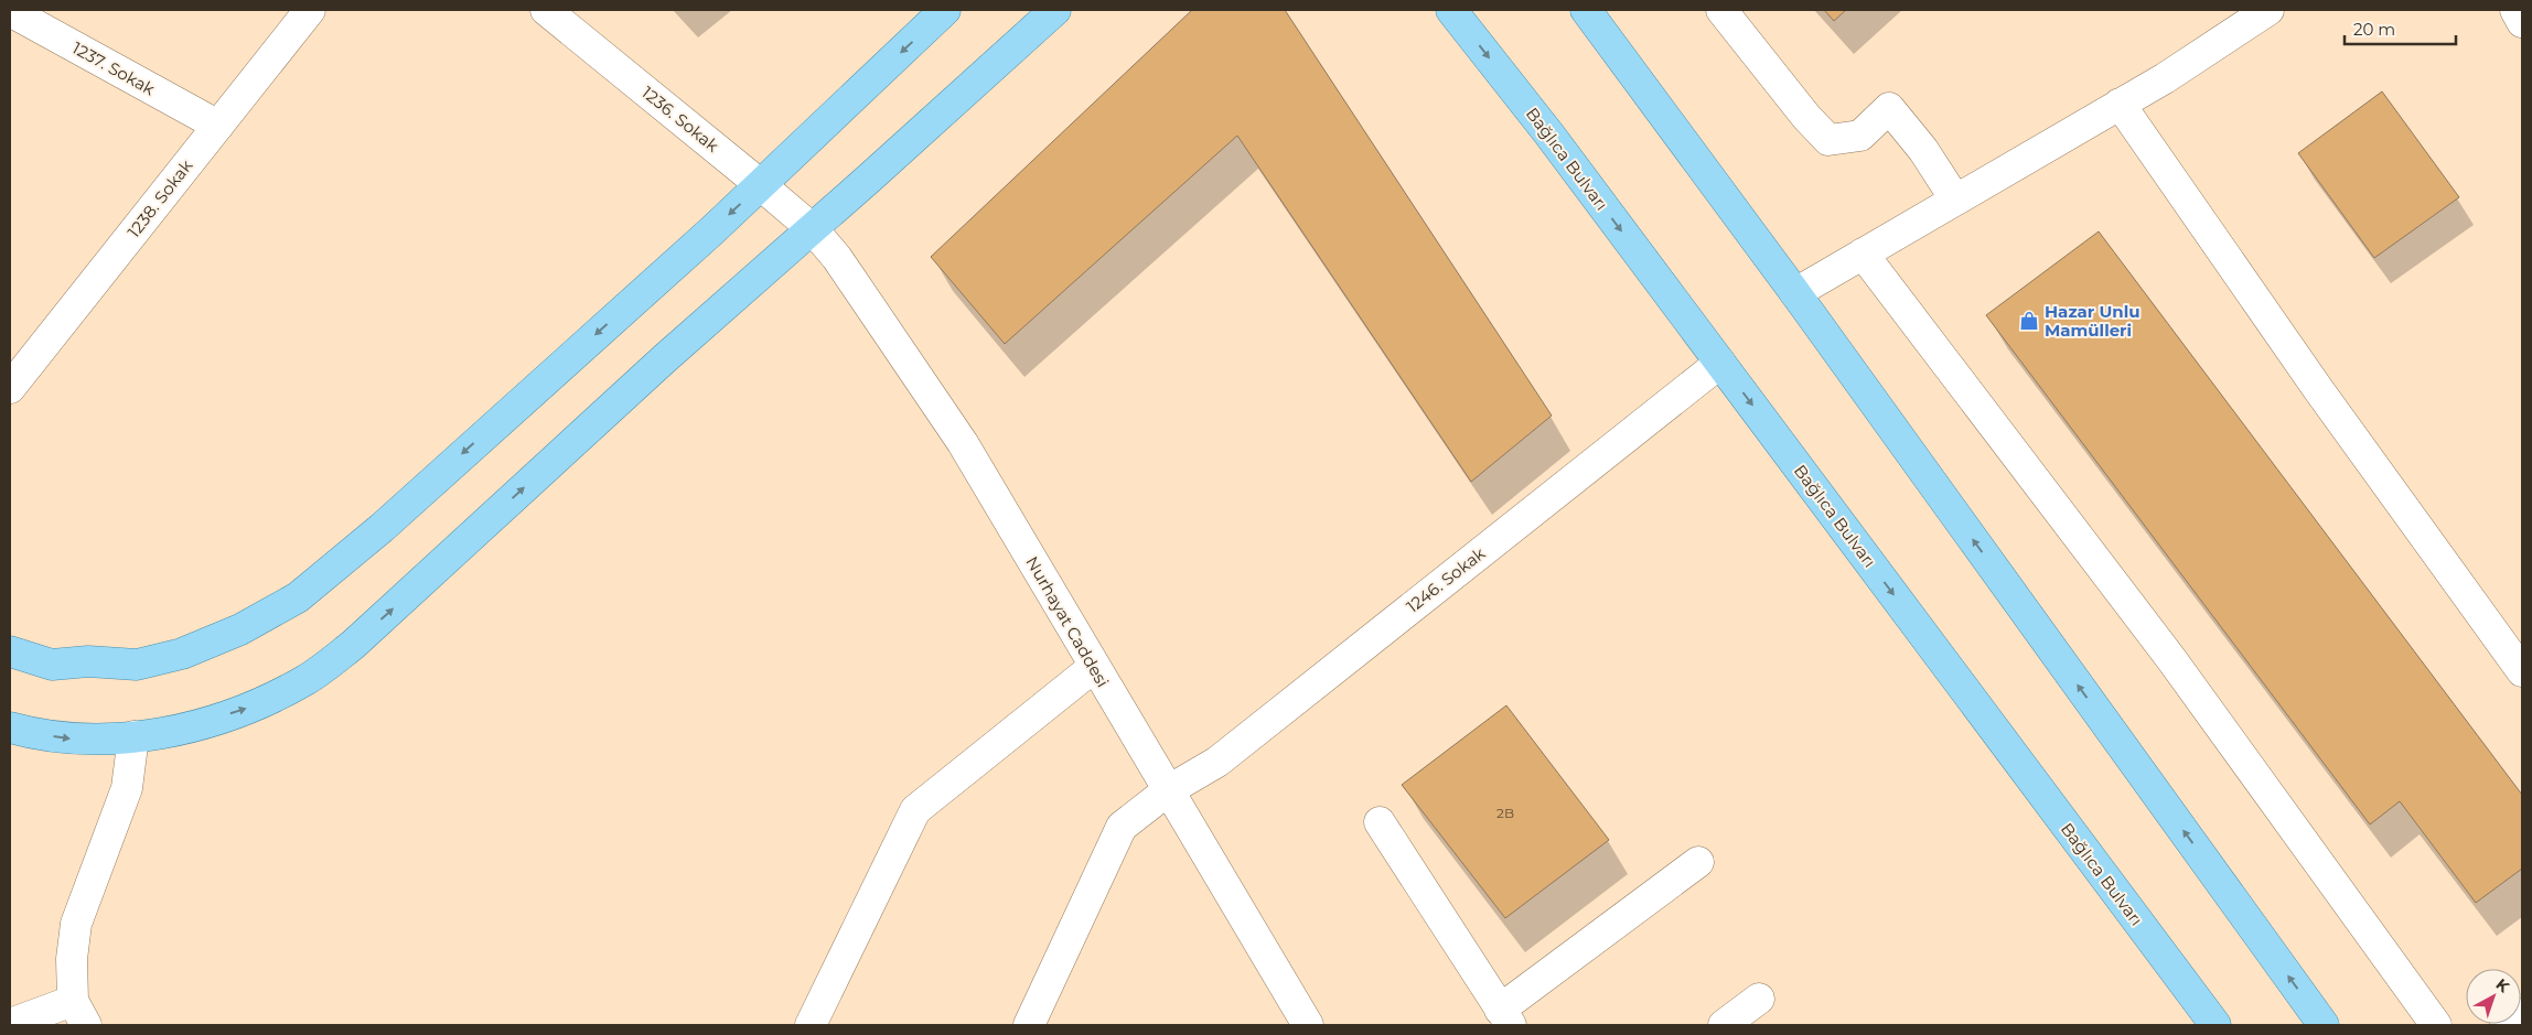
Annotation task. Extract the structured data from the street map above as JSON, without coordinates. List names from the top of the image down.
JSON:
{
  "streets": {
    "main road": ["Bağlıca Bulvarı"],
    "street": [
      "1237. Sokak",
      "1236. Sokak",
      "1238. Sokak",
      "1246. Sokak",
      "Nurhayat Caddesi"
    ]
  },
  "crossings": [
    ["1237. Sokak", "1238. Sokak"],
    ["1236. Sokak", "Nurhayat Caddesi"],
    ["Bağlıca Bulvarı", "1246. Sokak"],
    ["1246. Sokak", "Nurhayat Caddesi"]
  ],
  "places": {
    "shop": ["Hazar Unlu Mamülleri"]
  },
  "house_numbers": ["2B"],
  "scale_bar": "20 m",
  "north": "top right"
}
